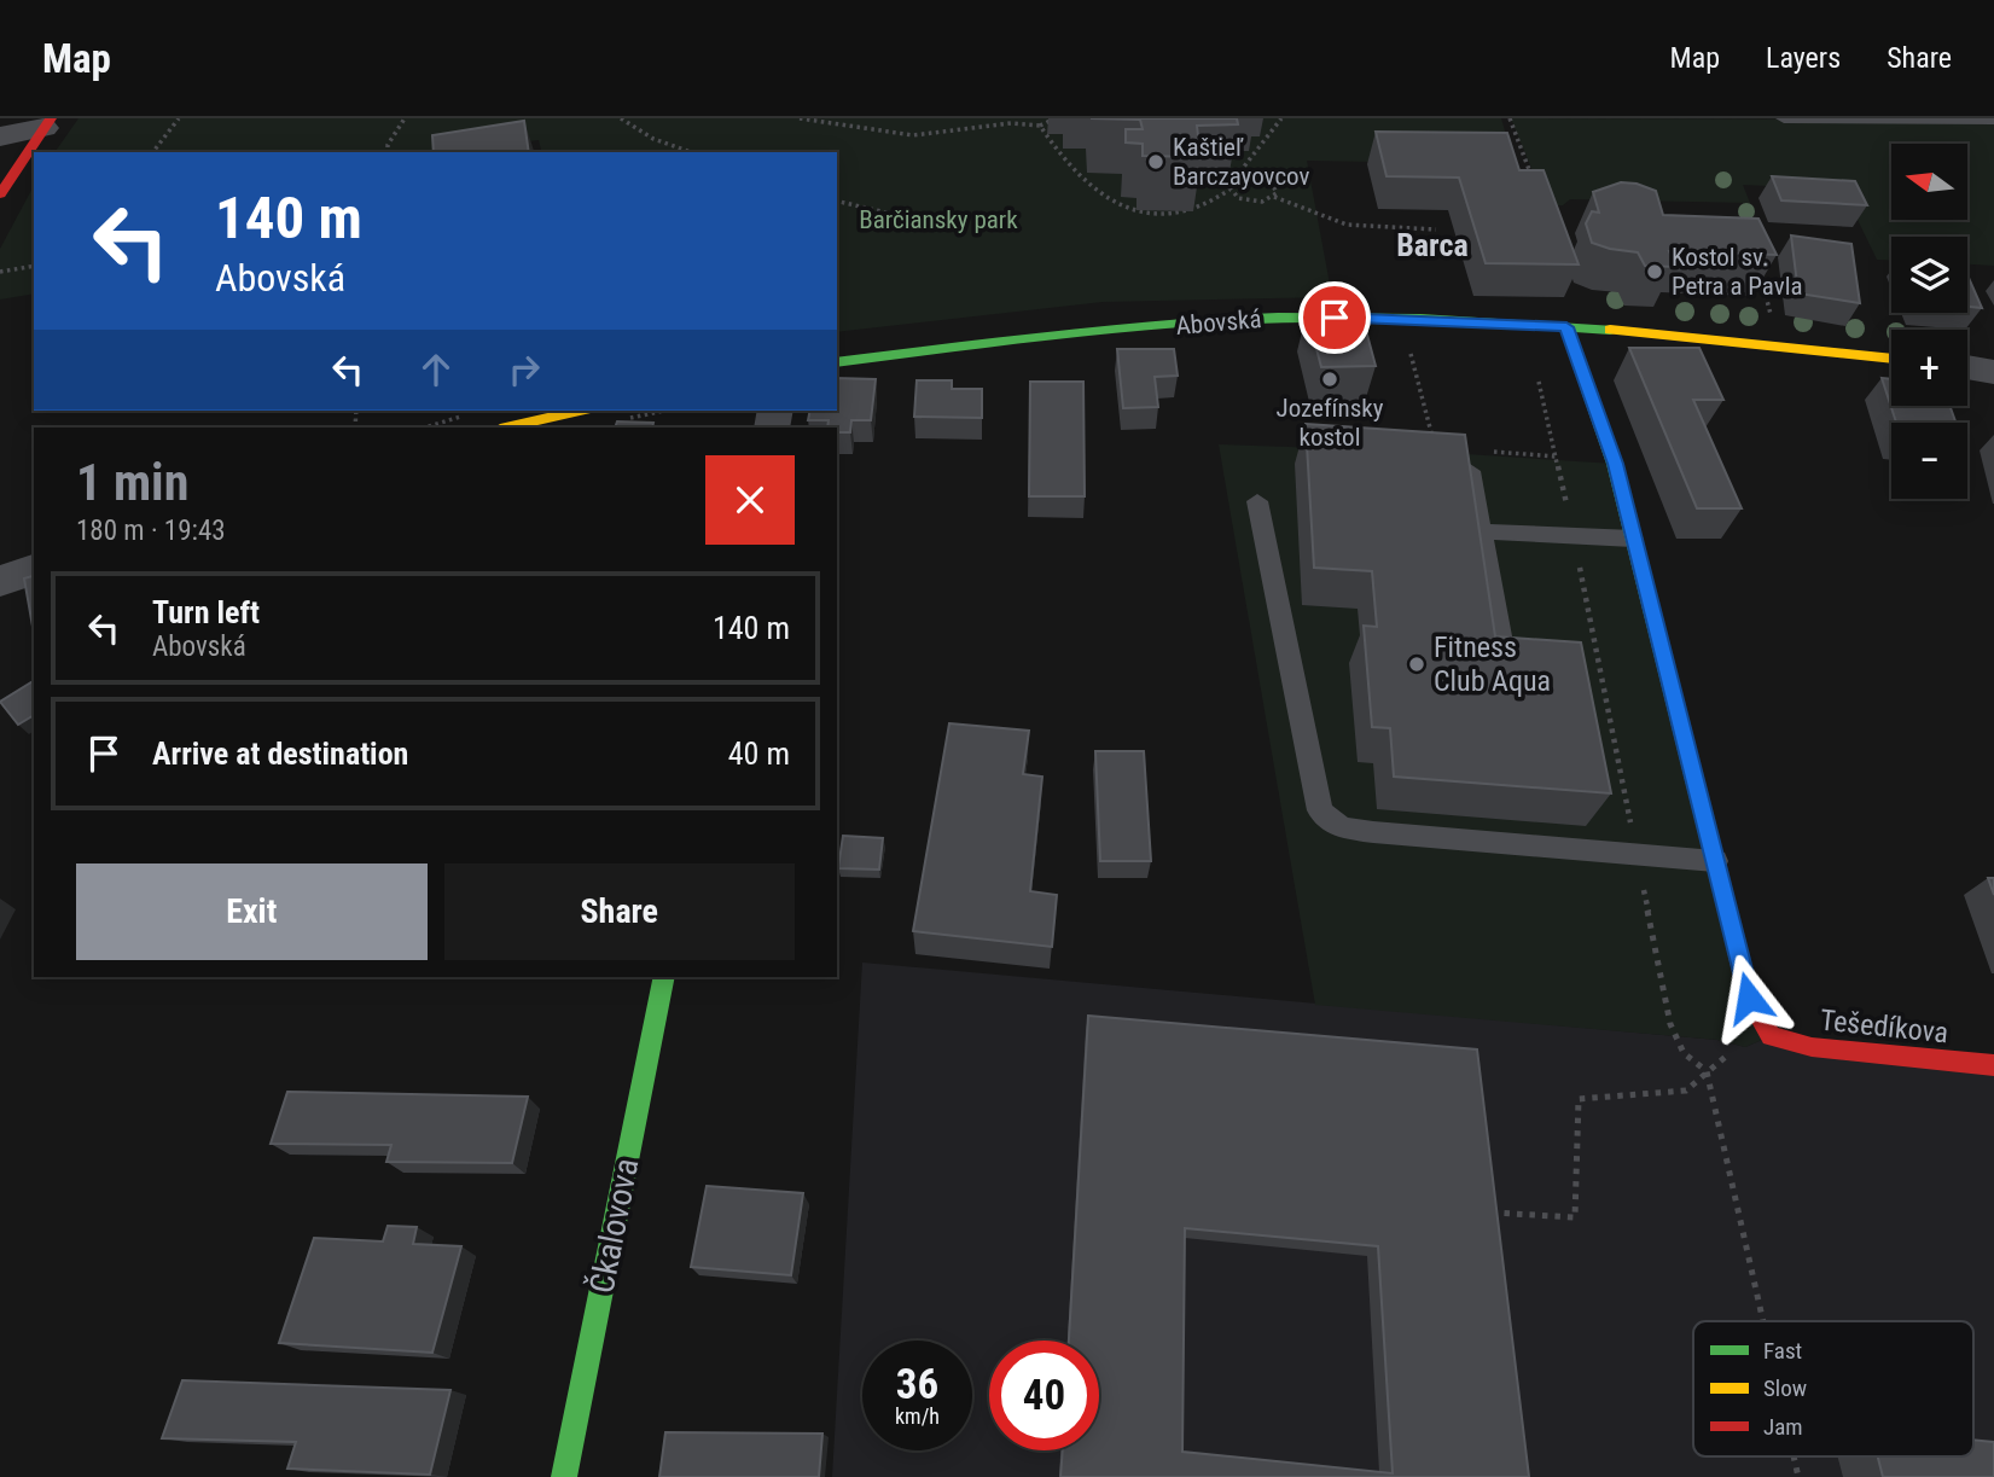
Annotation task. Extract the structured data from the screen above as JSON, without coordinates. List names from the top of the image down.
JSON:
{
  "streets": {
    "street": ["Abovská", "Tešedíkova", "Čkalovova"]
  },
  "districts": ["Barca"],
  "parks": ["Barčiansky park"],
  "places": [
    "Kaštieľ Barczayovcov",
    "Kostol sv. Petra a Pavla",
    "Jozefínsky kostol",
    "Fitness Club Aqua"
  ],
  "legend": ["Fast", "Slow", "Jam"],
  "north": "left",
  "page": {
    "header": "Map",
    "nav": ["Map", "Layers", "Share"],
    "map_buttons": ["+", "−"],
    "turn": ["140 m", "Abovská"],
    "heading": ["1 min", "180 m · 19:43"],
    "list": [
      {
        "name": "Turn left",
        "note": "Abovská",
        "value": "140 m"
      },
      {
        "name": "Arrive at destination",
        "value": "40 m"
      }
    ],
    "buttons": ["Exit", "Share"],
    "speed": "36 km/h",
    "limit": "40"
  }
}
